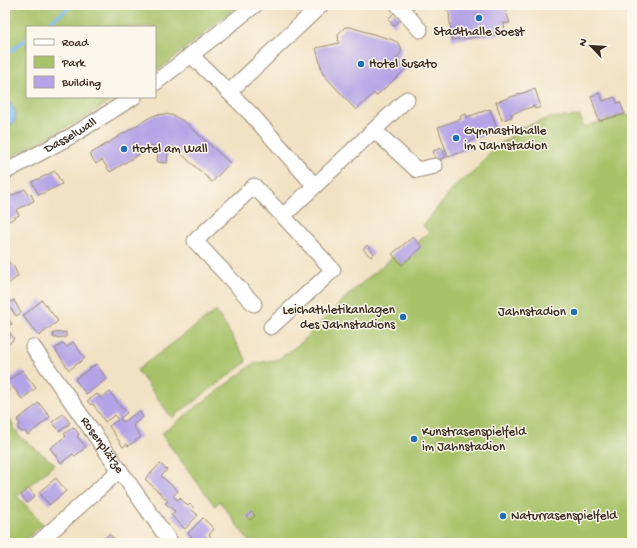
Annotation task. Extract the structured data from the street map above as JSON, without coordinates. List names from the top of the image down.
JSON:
{
  "streets": {
    "street": ["Dasselwall", "Rosenplätze"]
  },
  "places": [
    "Stadthalle Soest",
    "Hotel Susato",
    "Gymnastikhalle im Jahnstadion",
    "Hotel am Wall",
    "Jahnstadion",
    "Leichathletikanlagen des Jahnstadions",
    "Kunstrasenspielfeld im Jahnstadion",
    "Naturrasenspielfeld"
  ],
  "legend": ["Road", "Park", "Building"],
  "north": "top left"
}
